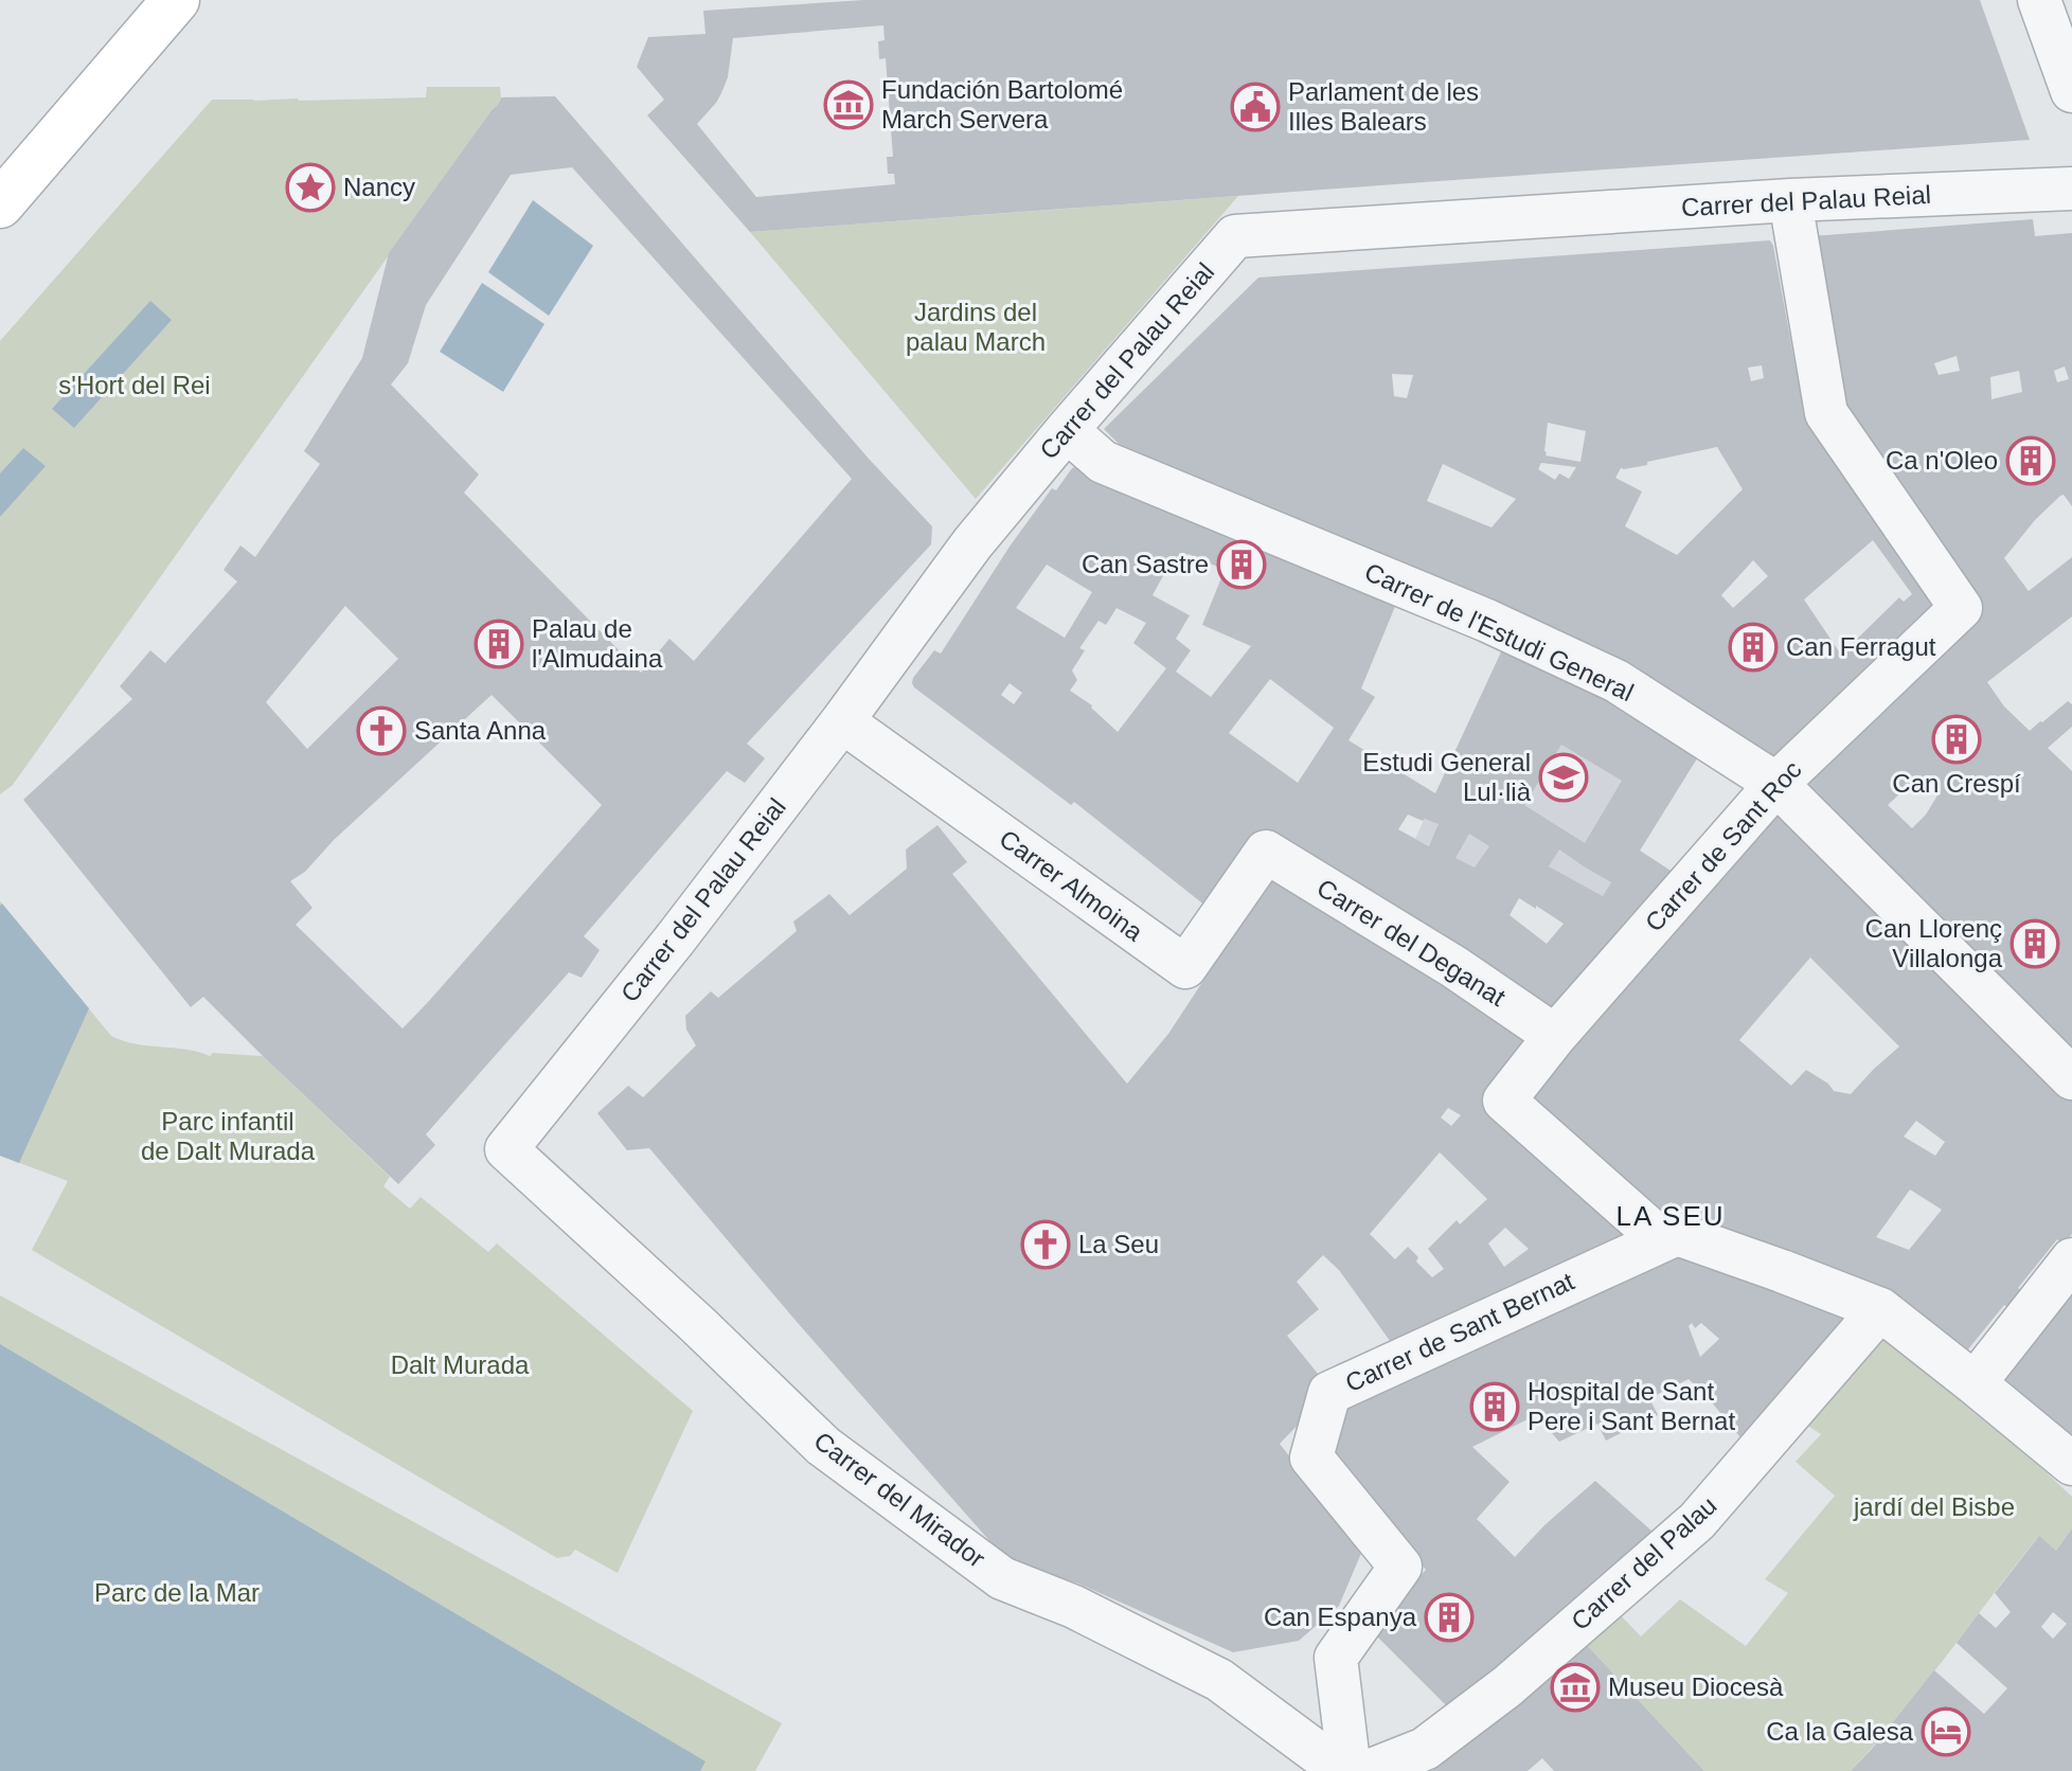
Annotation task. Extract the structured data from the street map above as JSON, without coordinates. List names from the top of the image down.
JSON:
{
  "streets": {
    "street": [
      "Carrer del Palau Reial",
      "Carrer de l'Estudi General",
      "Carrer de Sant Roc",
      "Carrer Almoina",
      "Carrer del Deganat",
      "Carrer de Sant Bernat",
      "Carrer del Mirador",
      "Carrer del Palau"
    ]
  },
  "crossings": [
    ["Carrer del Palau Reial", "Carrer de l'Estudi General"],
    ["Carrer del Palau Reial", "Carrer de Sant Roc"],
    ["Carrer del Palau Reial", "Carrer Almoina"],
    ["Carrer del Palau Reial", "Carrer del Mirador"],
    ["Carrer de l'Estudi General", "Carrer de Sant Roc"],
    ["Carrer de Sant Roc", "Carrer del Deganat"],
    ["Carrer de Sant Roc", "Carrer de Sant Bernat"],
    ["Carrer Almoina", "Carrer del Deganat"],
    ["Carrer de Sant Bernat", "Carrer del Mirador"]
  ],
  "districts": ["LA SEU"],
  "parks": [
    "Jardins del palau March",
    "s'Hort del Rei",
    "Parc infantil de Dalt Murada",
    "Dalt Murada",
    "jardí del Bisbe",
    "Parc de la Mar"
  ],
  "places": {
    "museum": ["Fundación Bartolomé March Servera", "Museu Diocesà"],
    "public building": ["Parlament de les Illes Balears"],
    "place": ["Nancy"],
    "building": [
      "Ca n'Oleo",
      "Can Sastre",
      "Palau de l'Almudaina",
      "Can Ferragut",
      "Can Crespí",
      "Can Llorenç Villalonga",
      "Hospital de Sant Pere i Sant Bernat",
      "Can Espanya"
    ],
    "church": ["Santa Anna", "La Seu"],
    "school or university": ["Estudi General Lul·lià"],
    "hotel": ["Ca la Galesa"]
  }
}
